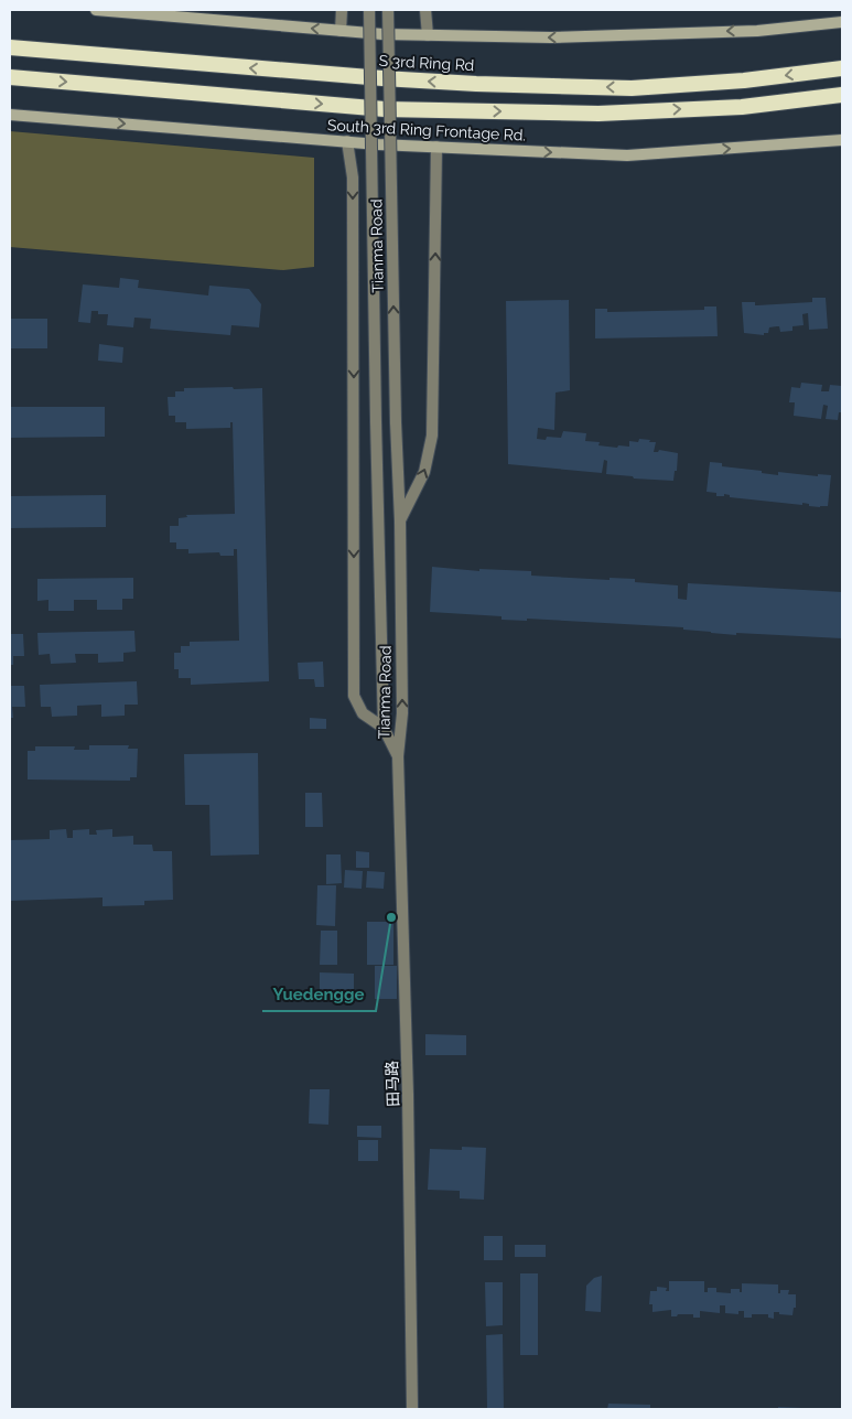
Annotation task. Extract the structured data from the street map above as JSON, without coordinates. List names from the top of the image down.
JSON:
{
  "streets": {
    "highway": ["S 3rd Ring Rd"],
    "main road": ["South 3rd Ring Frontage Rd."],
    "street": ["Tianma Road", "田马路"]
  },
  "crossings": [
    ["Tianma Road", "田马路"]
  ],
  "one_way": ["South 3rd Ring Frontage Rd."],
  "places": ["Yuedengge"]
}
